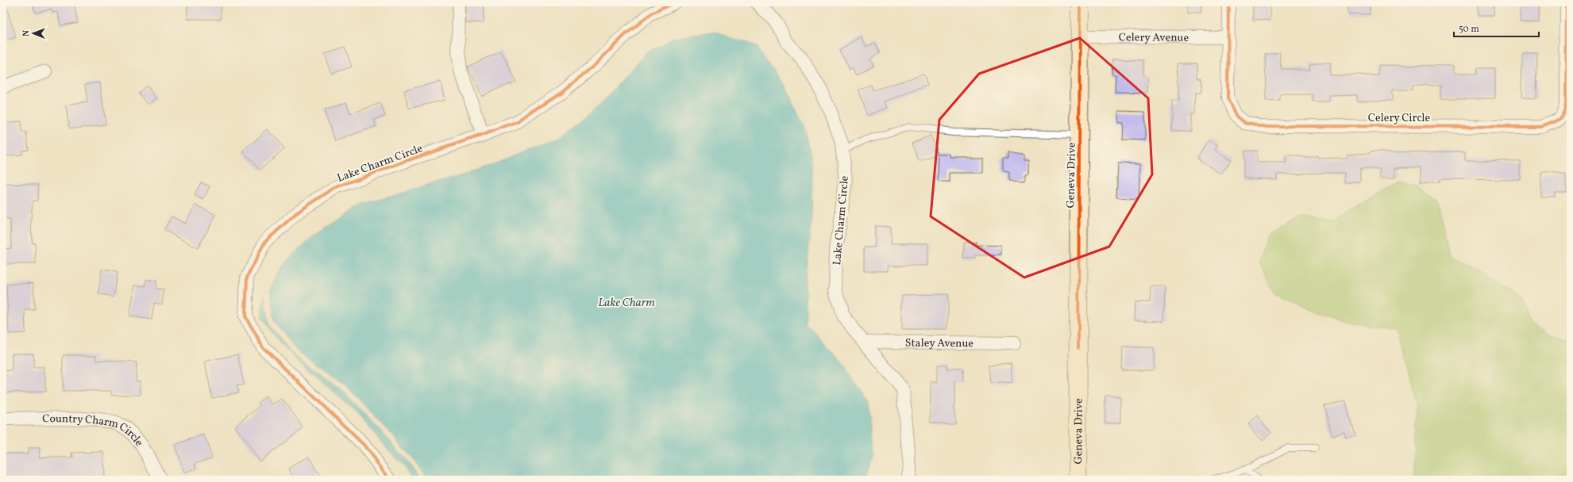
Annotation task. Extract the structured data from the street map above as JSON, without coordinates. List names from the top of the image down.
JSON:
{
  "streets": {
    "main road": ["Geneva Drive"],
    "street": [
      "Celery Avenue",
      "Celery Circle",
      "Lake Charm Circle",
      "Staley Avenue",
      "Country Charm Circle"
    ]
  },
  "crossings": [
    ["Celery Avenue", "Celery Circle"],
    ["Celery Avenue", "Geneva Drive"],
    ["Lake Charm Circle", "Staley Avenue"]
  ],
  "water": ["Lake Charm"],
  "scale_bar": "50 m",
  "north": "left"
}
